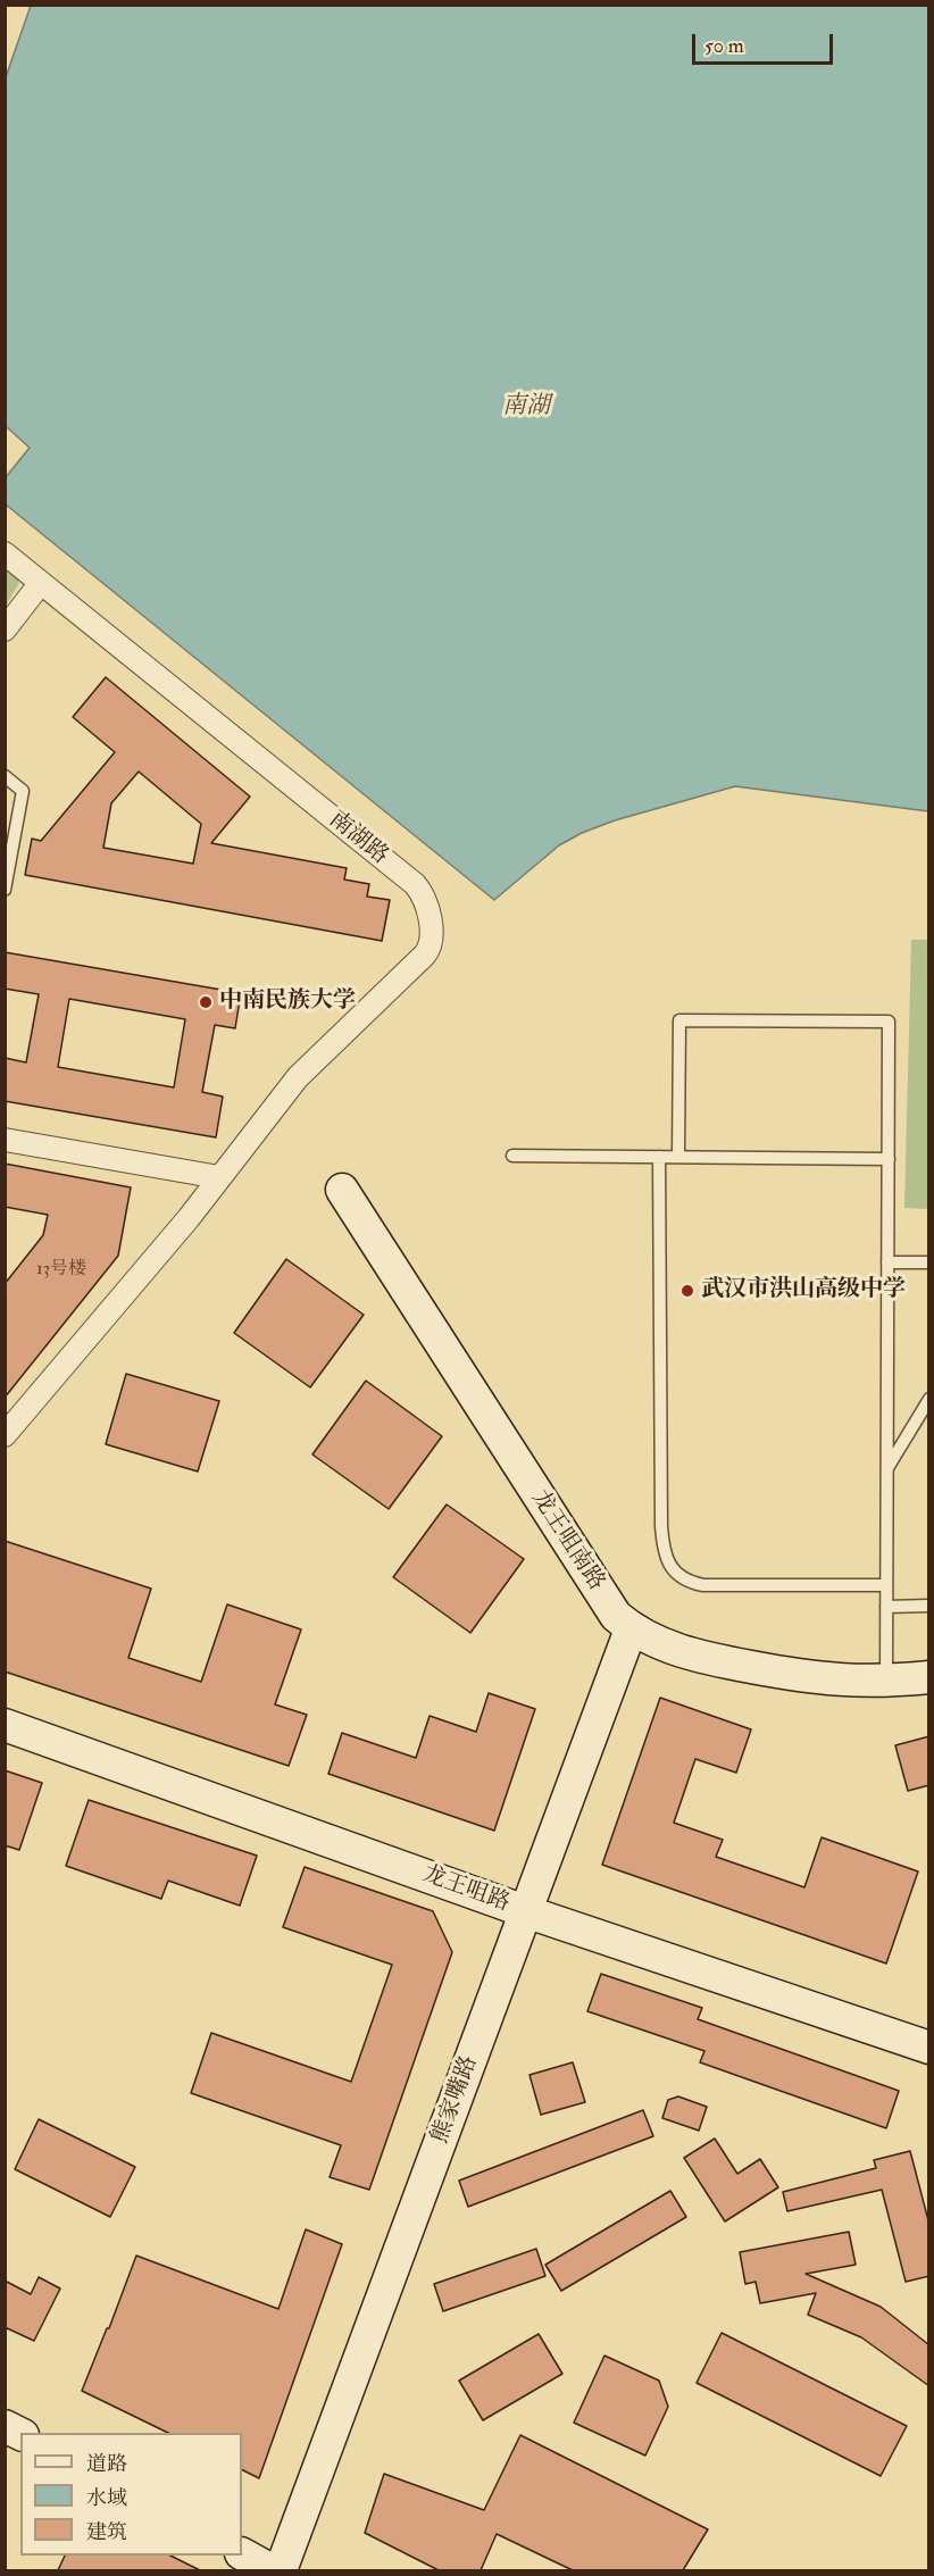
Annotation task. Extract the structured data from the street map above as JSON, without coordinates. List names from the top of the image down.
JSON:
{
  "streets": {
    "street": [
      "南湖路",
      "龙王咀南路",
      "龙王咀路",
      "熊家嘴路"
    ]
  },
  "crossings": [
    ["龙王咀南路", "熊家嘴路"],
    ["龙王咀路", "熊家嘴路"]
  ],
  "water": ["南湖"],
  "places": ["中南民族大学", "武汉市洪山高级中学"],
  "house_numbers": ["13号楼"],
  "legend": ["道路", "水域", "建筑"],
  "scale_bar": "50 m"
}
